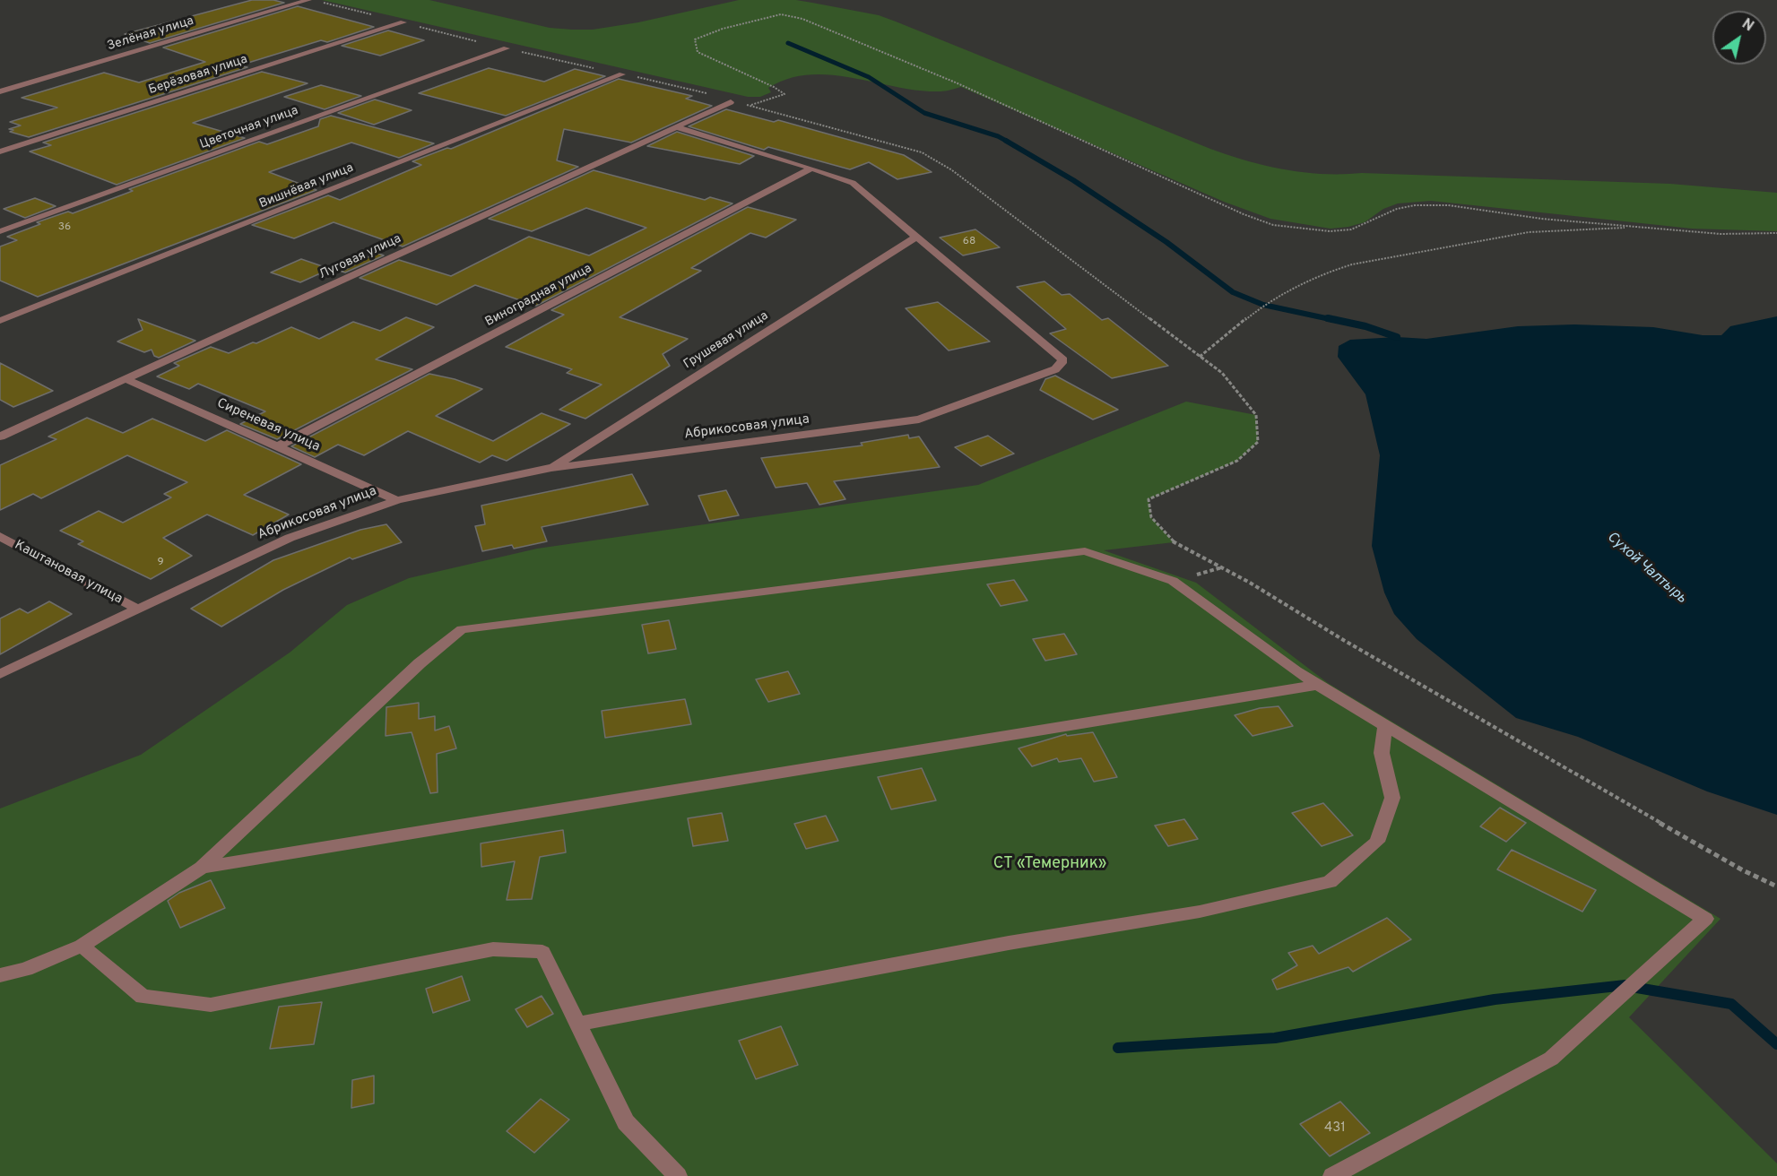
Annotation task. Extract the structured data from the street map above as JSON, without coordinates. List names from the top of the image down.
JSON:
{
  "streets": {
    "street": [
      "Зелёная улица",
      "Берёзовая улица",
      "Цветочная улица",
      "Вишнёвая улица",
      "Луговая улица",
      "Виноградная улица",
      "Грушевая улица",
      "Сиреневая улица",
      "Абрикосовая улица",
      "Каштановая улица"
    ]
  },
  "crossings": [
    ["Луговая улица", "Сиреневая улица"],
    ["Луговая улица", "Абрикосовая улица"],
    ["Виноградная улица", "Сиреневая улица"],
    ["Виноградная улица", "Абрикосовая улица"],
    ["Грушевая улица", "Абрикосовая улица"],
    ["Сиреневая улица", "Абрикосовая улица"],
    ["Абрикосовая улица", "Каштановая улица"]
  ],
  "water": ["Сухой Чалтырь"],
  "parks": ["СТ «Темерник»"],
  "house_numbers": [
    "36",
    "68",
    "9",
    "431"
  ],
  "north": "top right"
}
